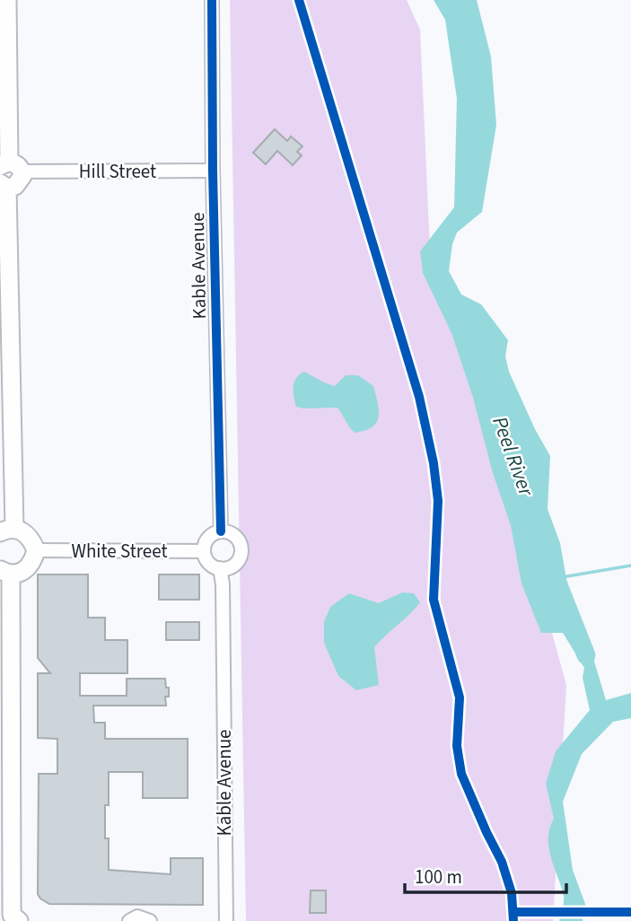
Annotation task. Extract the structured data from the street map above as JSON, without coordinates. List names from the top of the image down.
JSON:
{
  "streets": {
    "street": ["Hill Street", "Kable Avenue", "White Street"]
  },
  "crossings": [
    ["Hill Street", "Kable Avenue"],
    ["Kable Avenue", "White Street"]
  ],
  "water": ["Peel River"],
  "scale_bar": "100 m"
}
